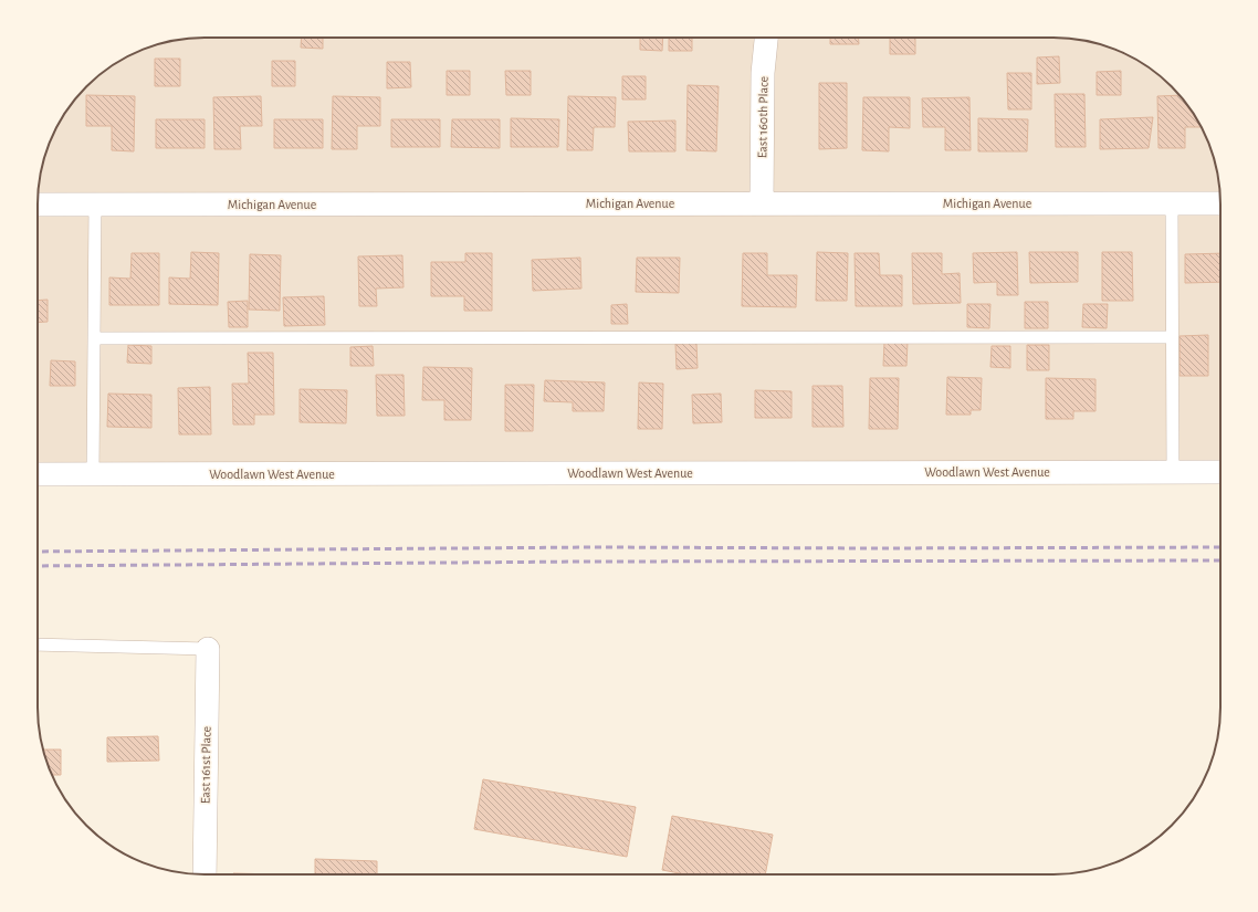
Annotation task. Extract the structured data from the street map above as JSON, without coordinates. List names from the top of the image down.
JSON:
{
  "streets": {
    "street": [
      "East 160th Place",
      "Michigan Avenue",
      "Woodlawn West Avenue",
      "East 161st Place"
    ]
  },
  "crossings": [
    ["East 160th Place", "Michigan Avenue"]
  ]
}
